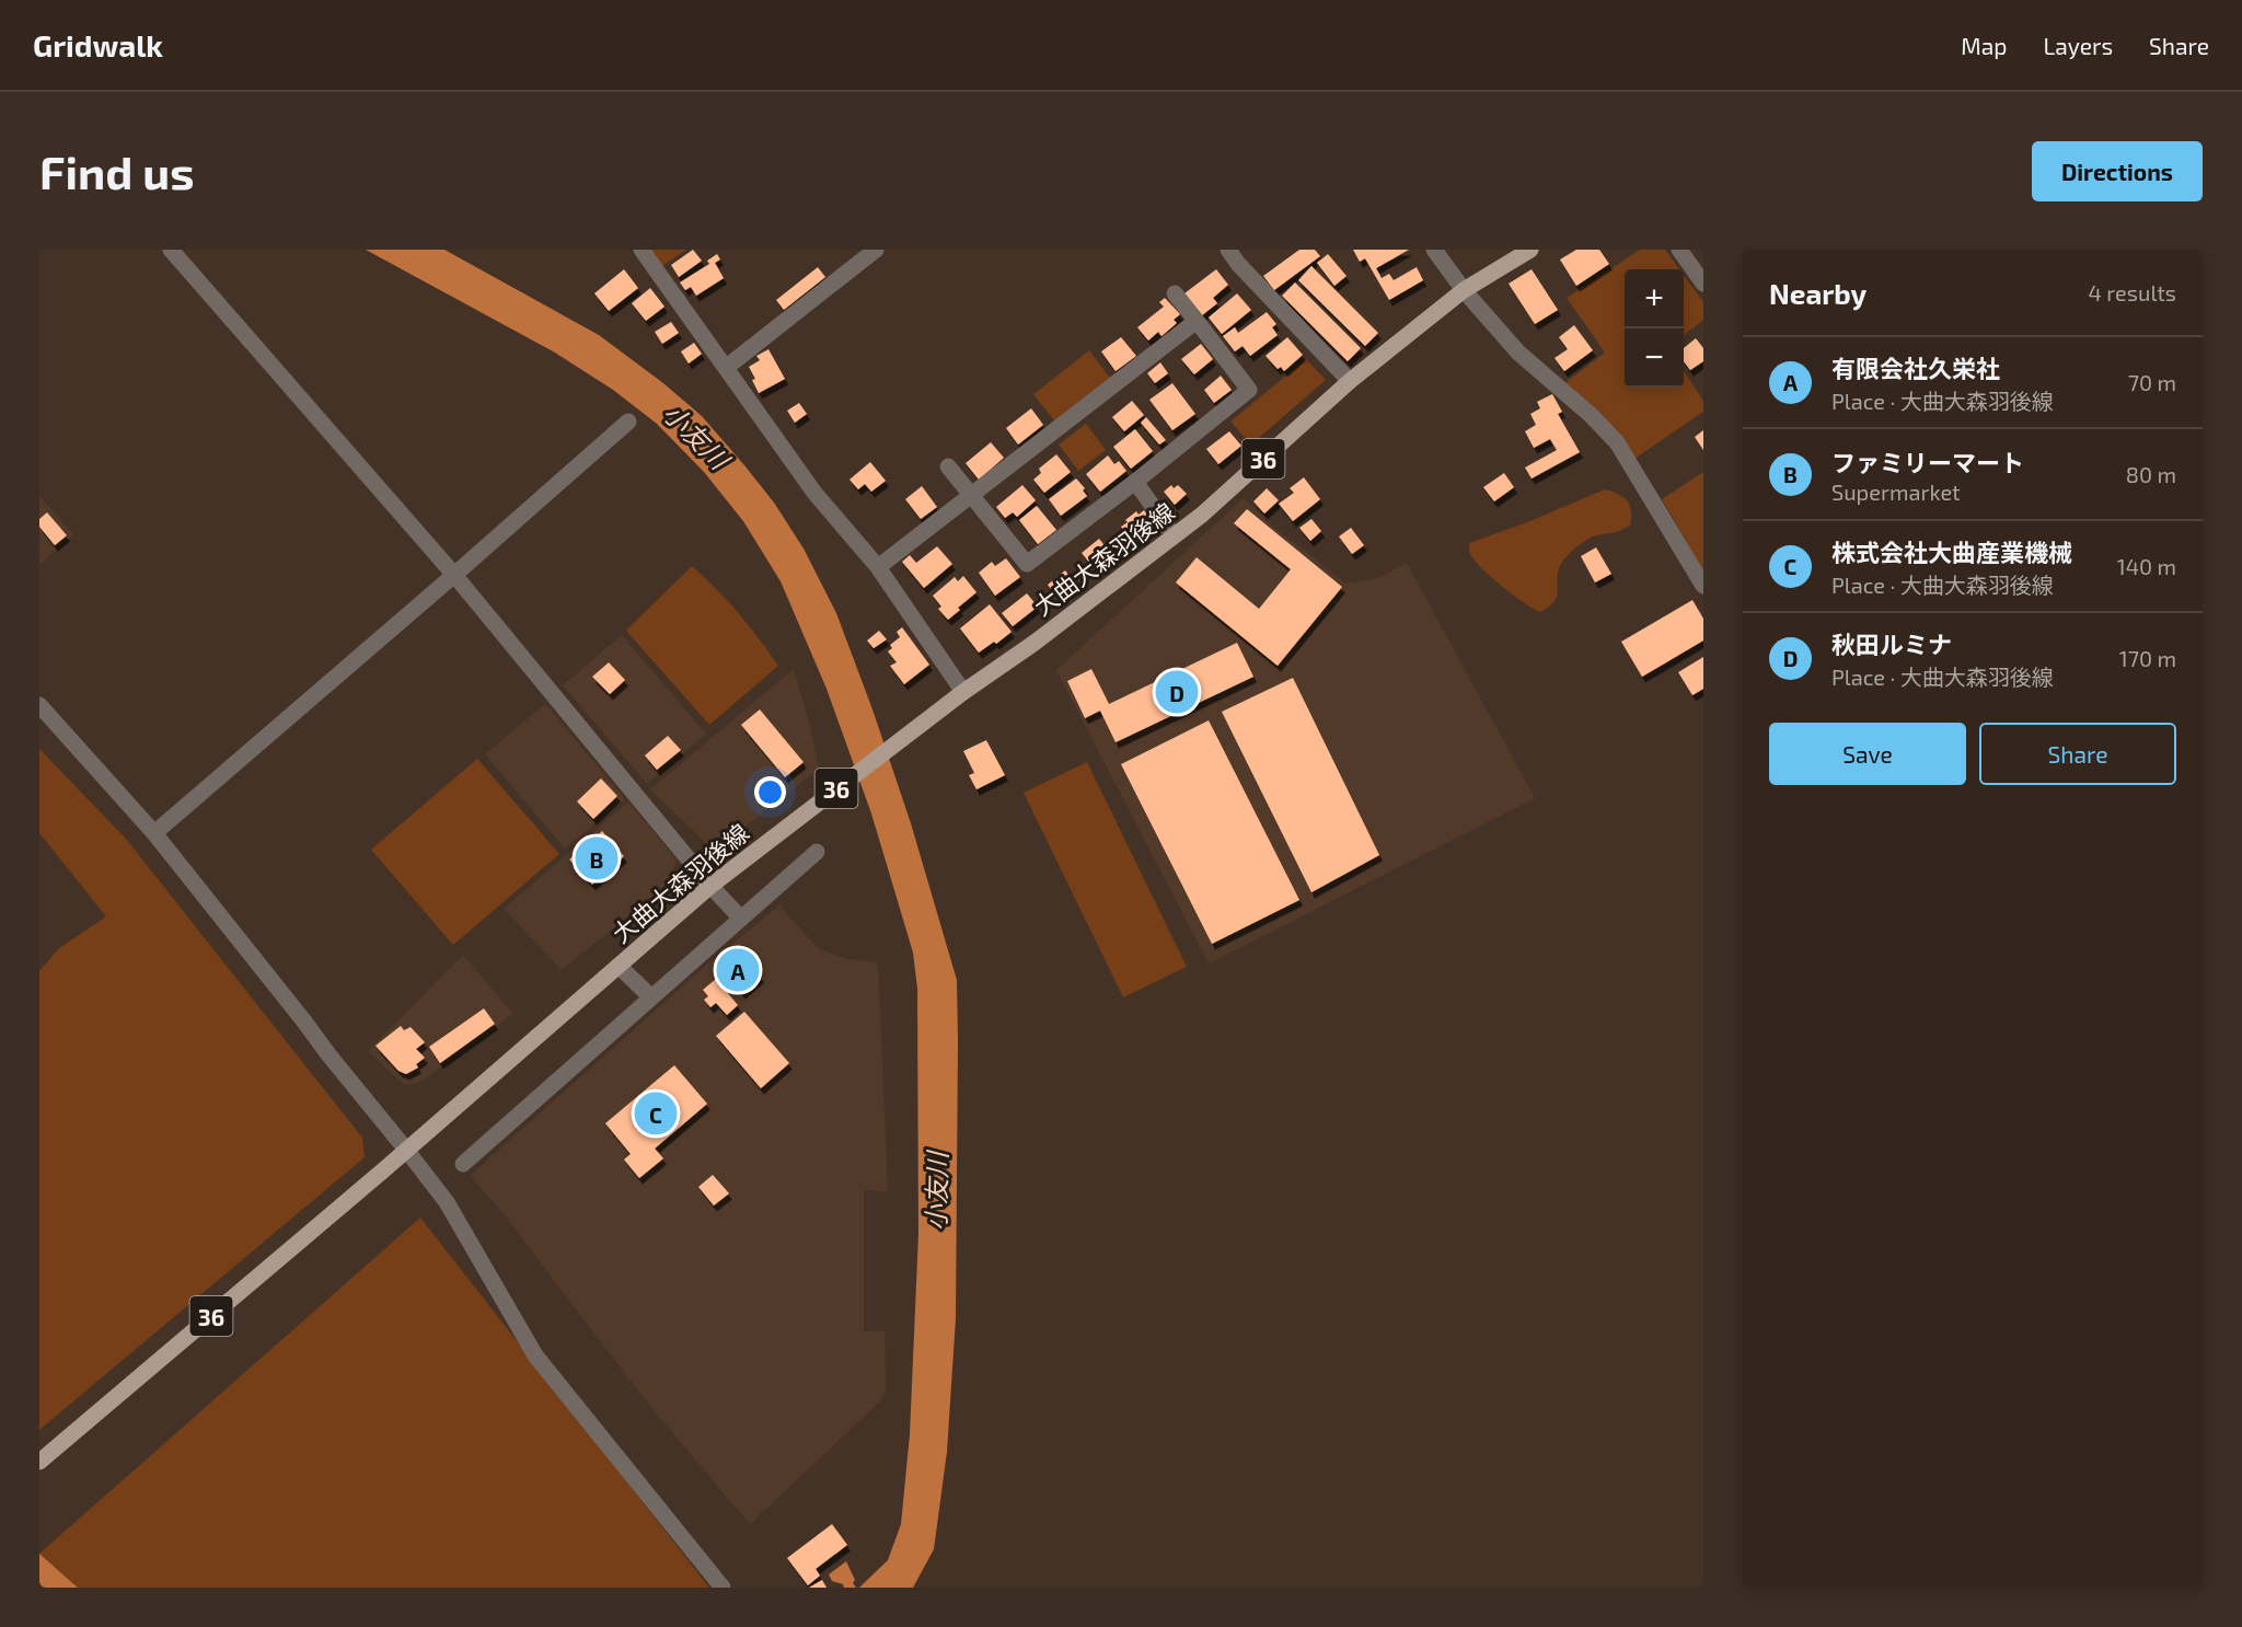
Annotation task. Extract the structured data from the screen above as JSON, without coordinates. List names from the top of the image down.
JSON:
{
  "streets": {
    "main road": ["36", "大曲大森羽後線"]
  },
  "water": ["小友川"],
  "page": {
    "header": "Gridwalk",
    "nav": ["Map", "Layers", "Share"],
    "buttons": [
      "Directions",
      ["Save", "Share"]
    ],
    "title": "Find us",
    "heading": ["Nearby", "4 results"],
    "map_buttons": ["+", "−"],
    "list": [
      {
        "mark": "A",
        "name": "有限会社久栄社",
        "note": "Place · 大曲大森羽後線",
        "value": "70 m"
      },
      {
        "mark": "B",
        "name": "ファミリーマート",
        "note": "Supermarket",
        "value": "80 m"
      },
      {
        "mark": "C",
        "name": "株式会社大曲産業機械",
        "note": "Place · 大曲大森羽後線",
        "value": "140 m"
      },
      {
        "mark": "D",
        "name": "秋田ルミナ",
        "note": "Place · 大曲大森羽後線",
        "value": "170 m"
      }
    ],
    "pins": [
      "D",
      "B",
      "A",
      "C"
    ]
  }
}
